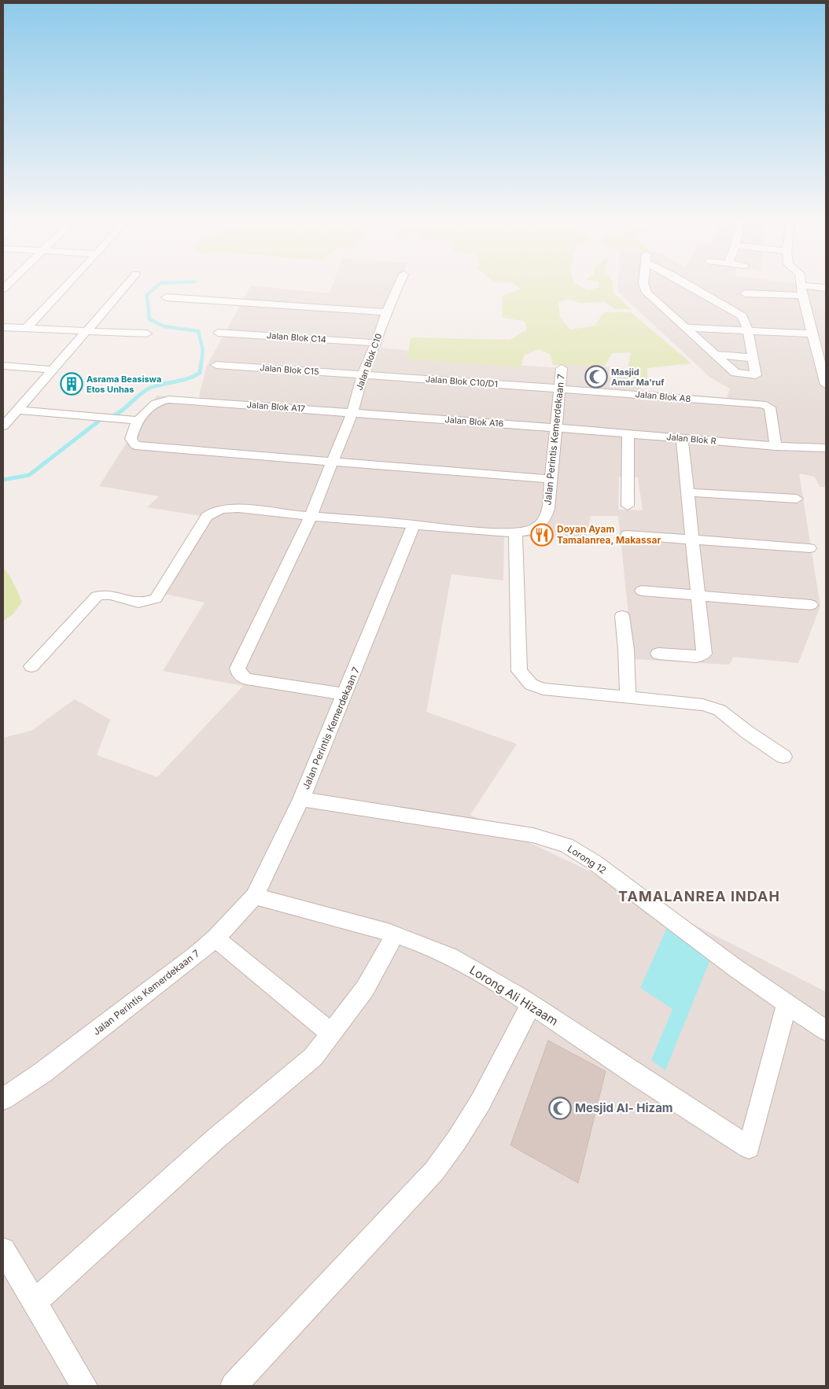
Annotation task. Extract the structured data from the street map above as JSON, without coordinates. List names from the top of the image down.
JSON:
{
  "streets": {
    "street": [
      "Jalan Blok C14",
      "Jalan Blok C10",
      "Jalan Blok C15",
      "Jalan Blok C10/D1",
      "Jalan Blok A8",
      "Jalan Blok A17",
      "Jalan Blok A16",
      "Jalan Blok R",
      "Jalan Perintis Kemerdekaan 7",
      "Lorong 12",
      "Lorong Ali Hizaam"
    ]
  },
  "crossings": [
    ["Jalan Blok C14", "Jalan Blok C10"],
    ["Jalan Blok C10", "Jalan Blok C15"],
    ["Jalan Blok C10", "Jalan Blok C10/D1"],
    ["Jalan Blok C10", "Jalan Blok A17"],
    ["Jalan Blok C10", "Jalan Perintis Kemerdekaan 7"],
    ["Jalan Blok C15", "Jalan Blok C10/D1"],
    ["Jalan Blok C10/D1", "Jalan Blok A8"],
    ["Jalan Blok C10/D1", "Jalan Perintis Kemerdekaan 7"],
    ["Jalan Blok A8", "Jalan Blok R"],
    ["Jalan Blok A8", "Jalan Perintis Kemerdekaan 7"],
    ["Jalan Blok A17", "Jalan Blok A16"],
    ["Jalan Blok A16", "Jalan Blok R"],
    ["Jalan Blok A16", "Jalan Perintis Kemerdekaan 7"],
    ["Jalan Blok R", "Jalan Perintis Kemerdekaan 7"],
    ["Jalan Perintis Kemerdekaan 7", "Lorong 12"],
    ["Jalan Perintis Kemerdekaan 7", "Lorong Ali Hizaam"],
    ["Lorong 12", "Lorong Ali Hizaam"]
  ],
  "districts": ["TAMALANREA INDAH"],
  "places": {
    "mosque": ["Masjid Amar Ma'ruf", "Mesjid Al- Hizam"],
    "building": ["Asrama Beasiswa Etos Unhas"],
    "restaurant": ["Doyan Ayam Tamalanrea, Makassar"]
  }
}
